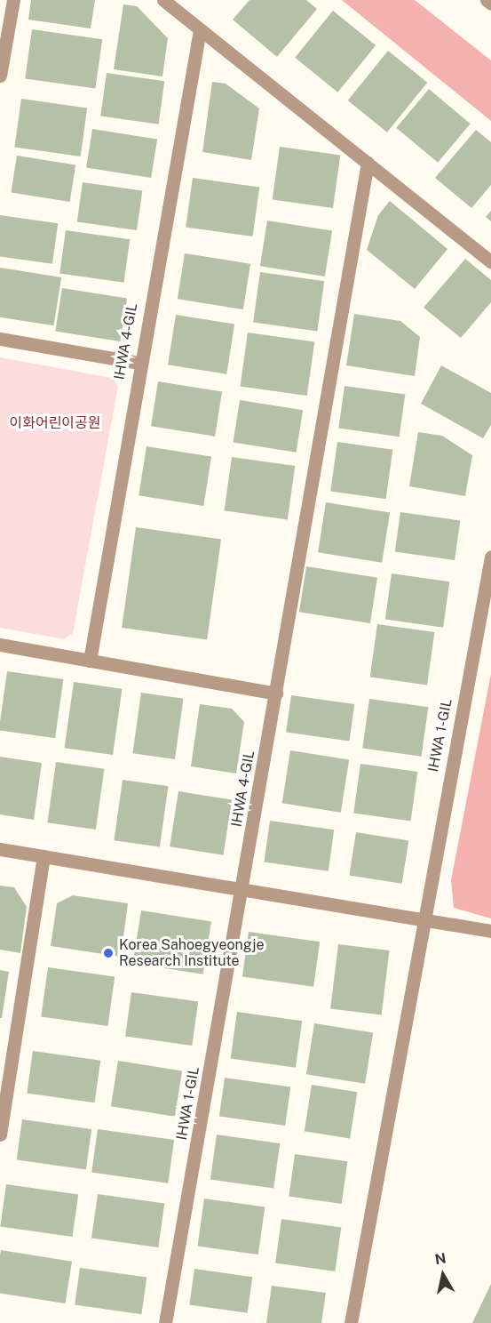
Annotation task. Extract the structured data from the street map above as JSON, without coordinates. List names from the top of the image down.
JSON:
{
  "streets": {
    "street": ["IHWA 4-GIL", "IHWA 1-GIL"]
  },
  "crossings": [
    ["IHWA 4-GIL", "IHWA 1-GIL"]
  ],
  "parks": ["이화어린이공원"],
  "places": ["Korea Sahoegyeongje Research Institute"],
  "north": "top"
}
